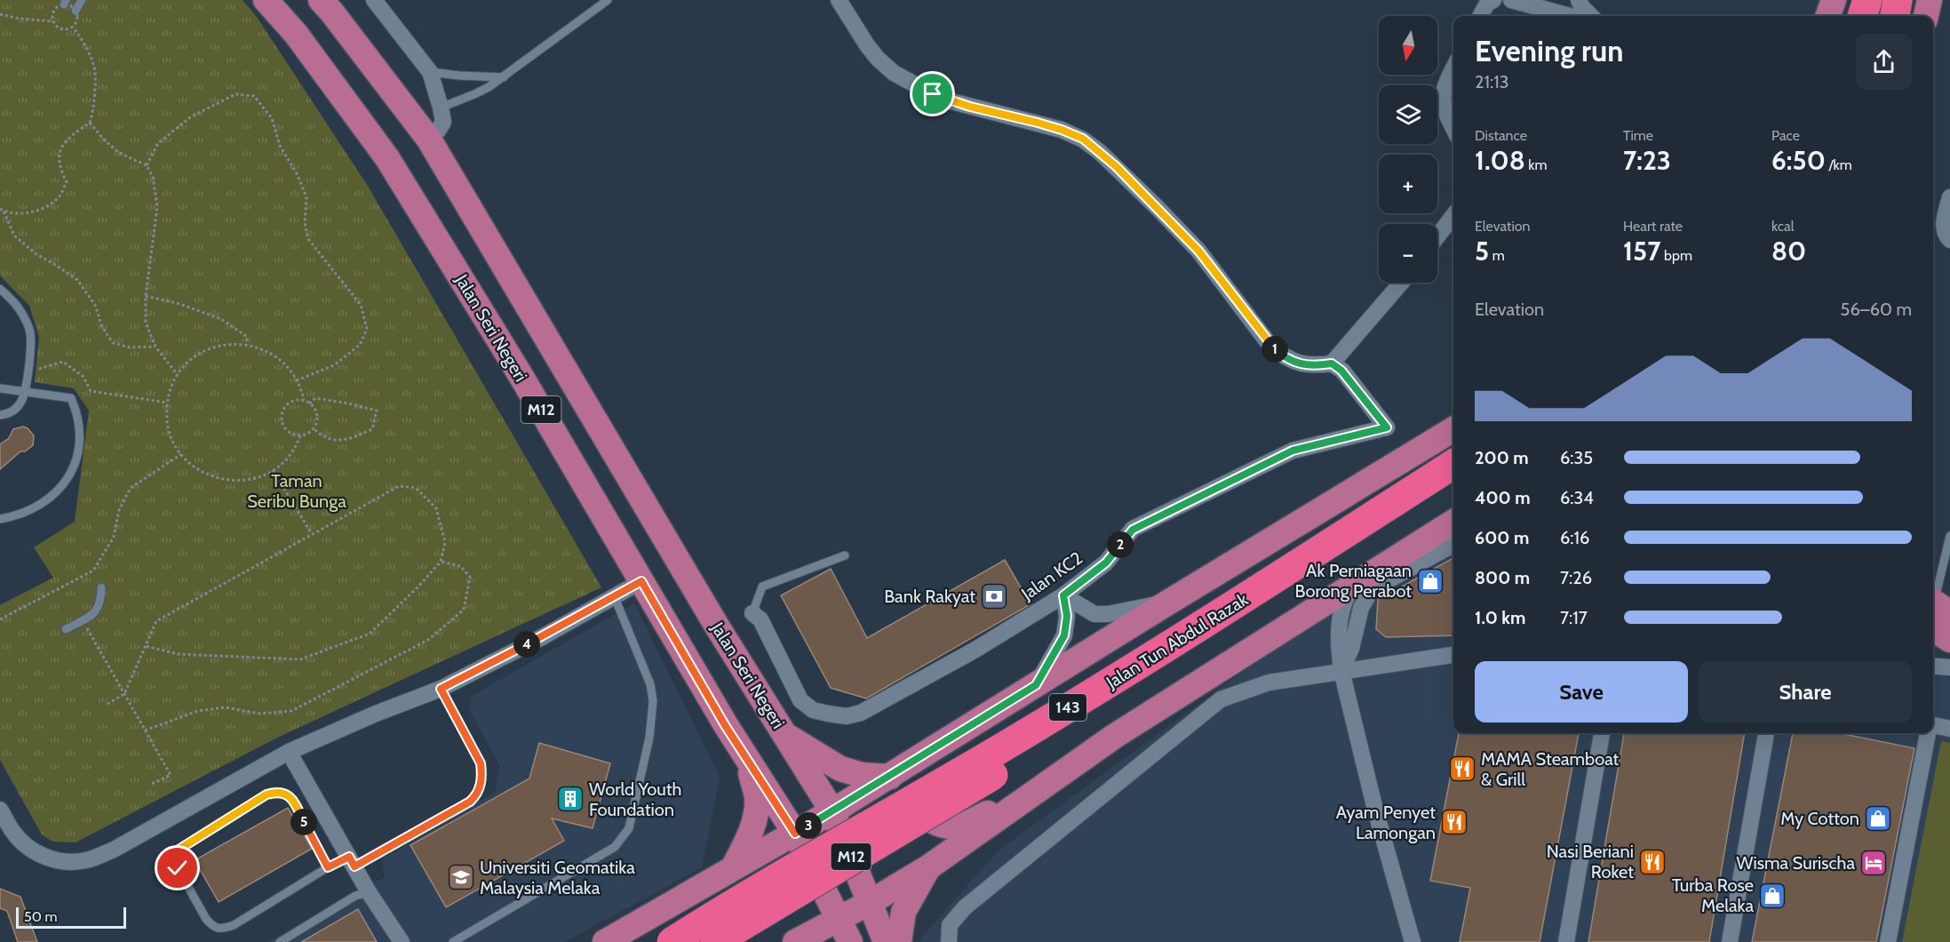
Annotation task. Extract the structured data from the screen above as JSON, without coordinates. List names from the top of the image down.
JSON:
{
  "streets": {
    "highway": ["Jalan Tun Abdul Razak", "143"],
    "main road": ["Jalan Seri Negeri", "M12"],
    "street": ["Jalan KC2"]
  },
  "crossings": [
    ["Jalan Seri Negeri", "M12"]
  ],
  "parks": ["Taman Seribu Bunga"],
  "places": {
    "shop": ["Ak Perniagaan Borong Perabot", "My Cotton", "Turba Rose Melaka"],
    "bank": ["Bank Rakyat"],
    "restaurant": ["MAMA Steamboat & Grill", "Ayam Penyet Lamongan", "Nasi Beriani Roket"],
    "building": ["World Youth Foundation"],
    "hotel": ["Wisma Surischa"],
    "school or university": ["Universiti Geomatika Malaysia Melaka"]
  },
  "scale_bar": "50 m",
  "north": "bottom",
  "page": {
    "map_buttons": ["+", "−"],
    "heading": ["Evening run", "21:13"],
    "stats": [
      ["Distance", "1.08 km"],
      ["Time", "7:23"],
      ["Pace", "6:50 /km"],
      ["Elevation", "5 m"],
      ["Heart rate", "157 bpm"],
      ["kcal", "80"]
    ],
    "chart": ["Elevation", "56–60 m"],
    "pins": [
      "1",
      "2",
      "4",
      "5",
      "3"
    ],
    "list": [
      {
        "name": "200 m",
        "note": "6:35"
      },
      {
        "name": "400 m",
        "note": "6:34"
      },
      {
        "name": "600 m",
        "note": "6:16"
      },
      {
        "name": "800 m",
        "note": "7:26"
      },
      {
        "name": "1.0 km",
        "note": "7:17"
      }
    ],
    "buttons": ["Save", "Share"],
    "scale": "50 m"
  }
}
